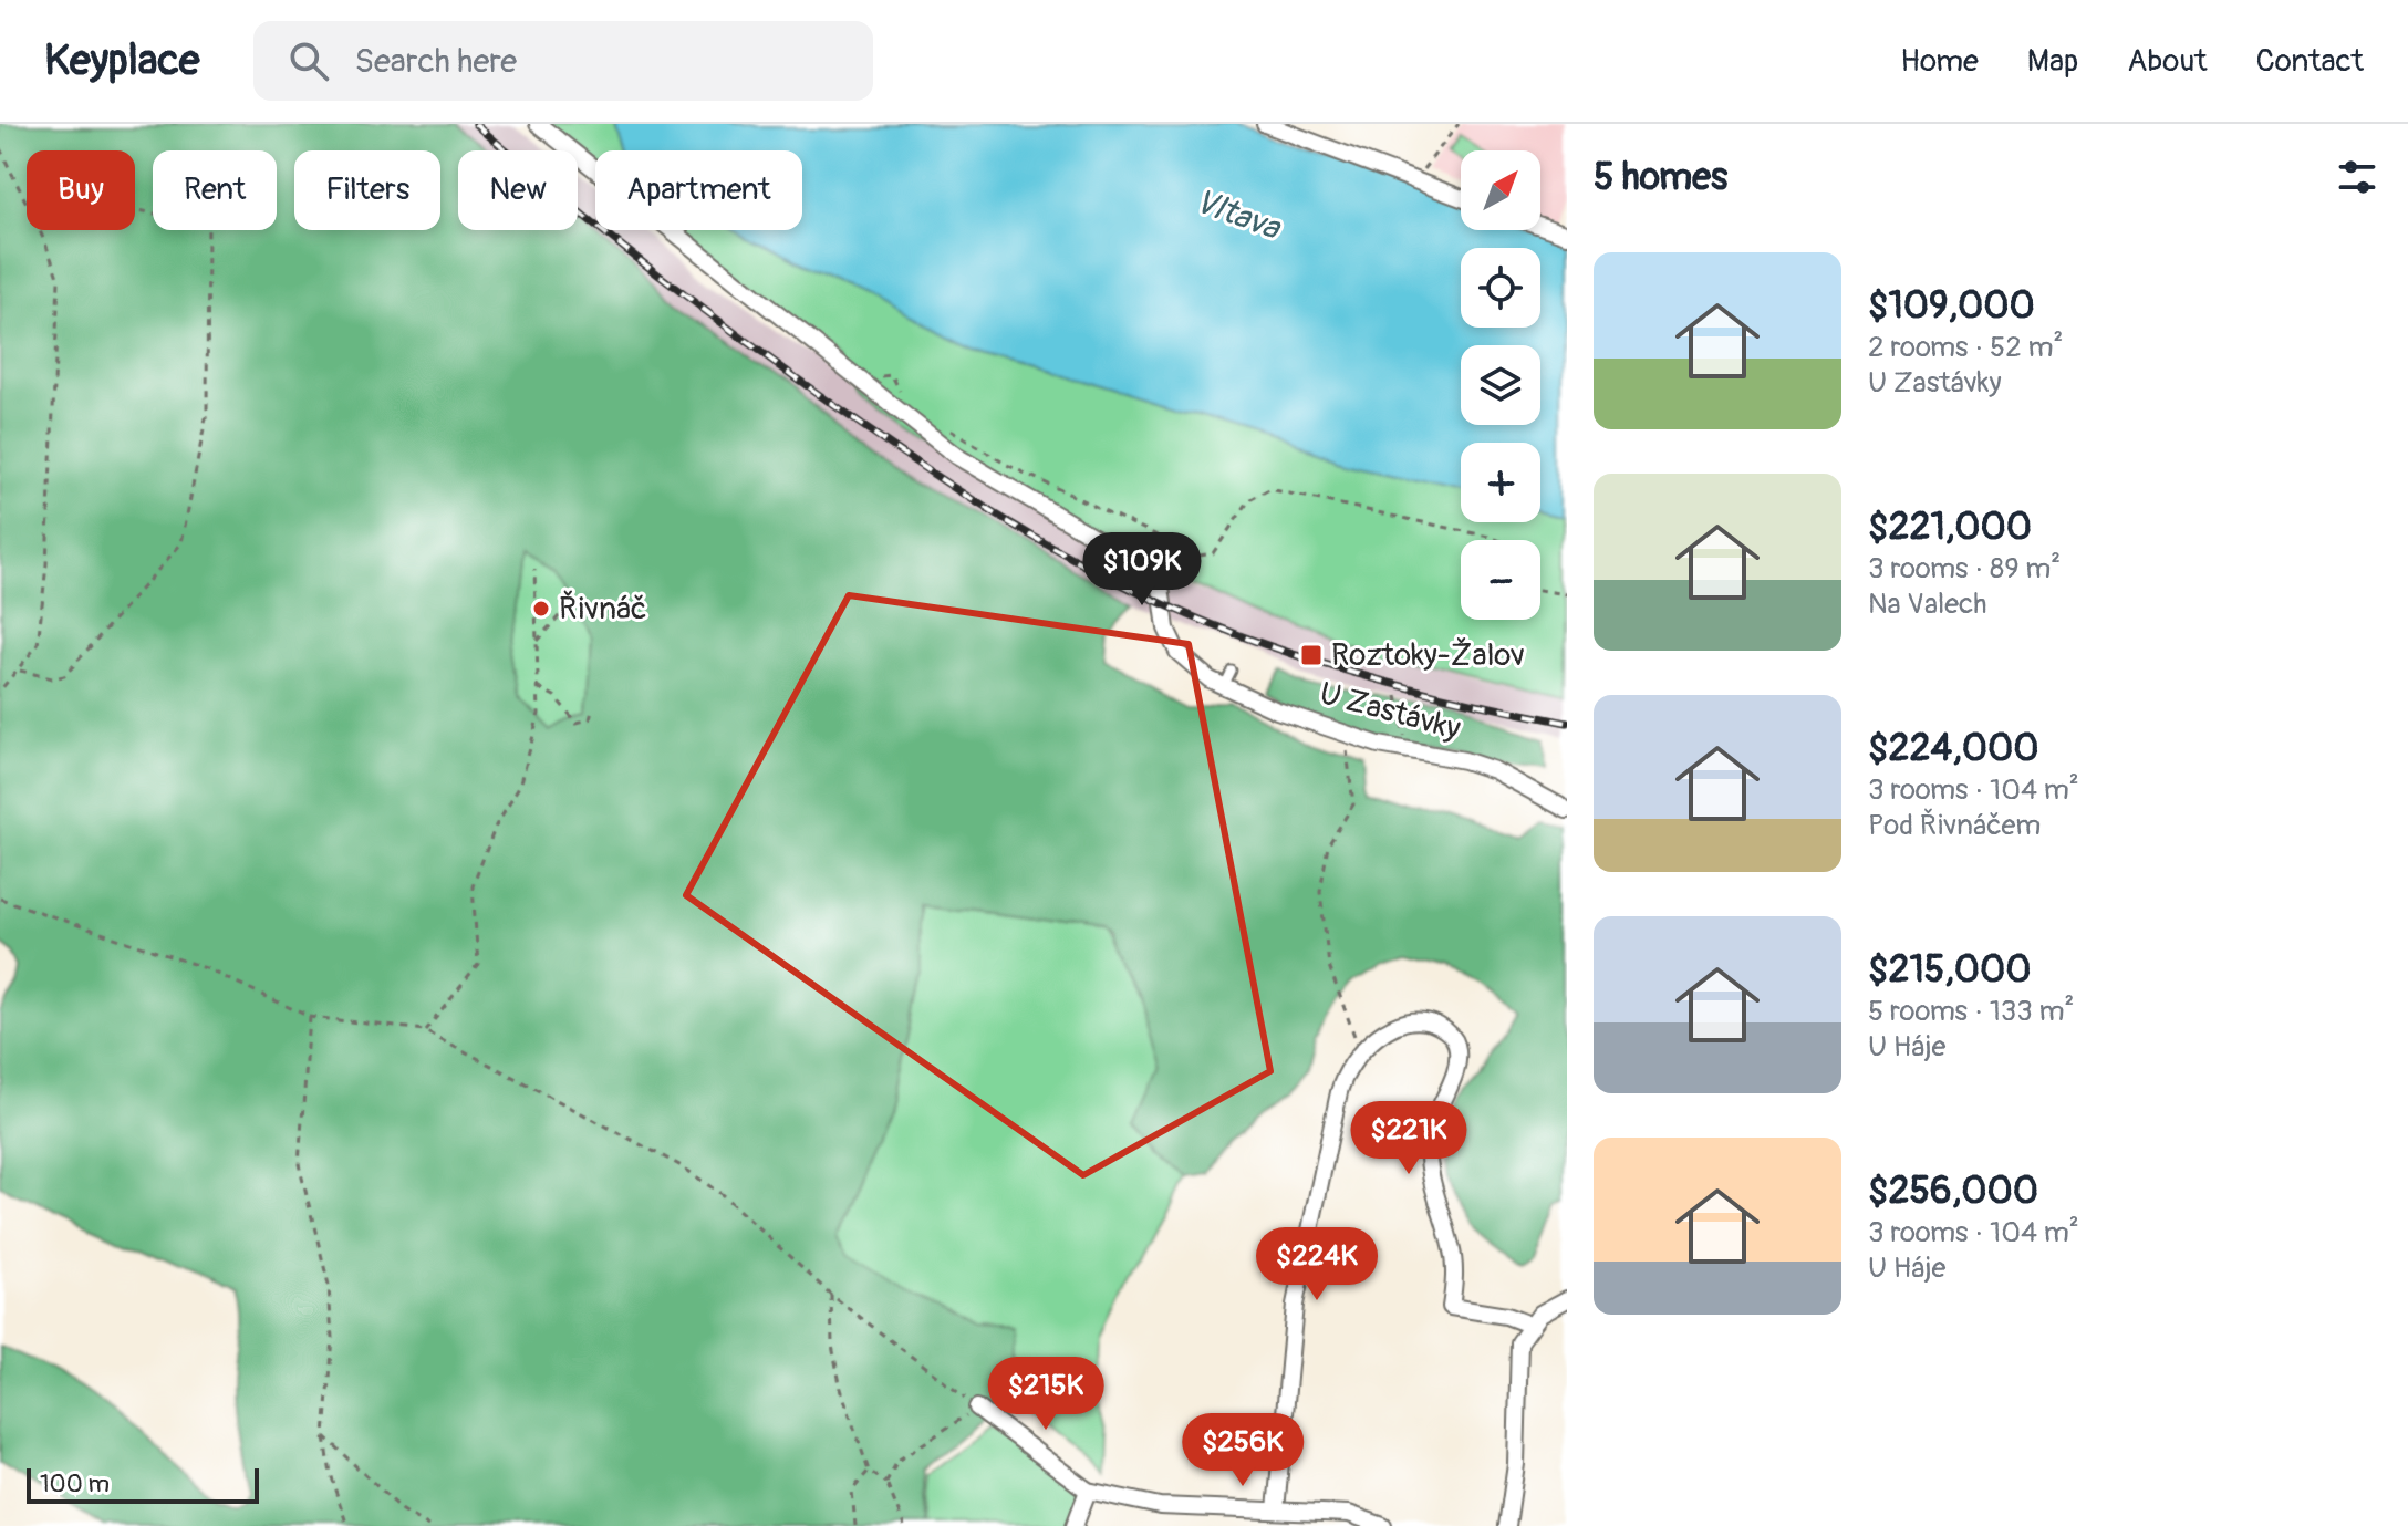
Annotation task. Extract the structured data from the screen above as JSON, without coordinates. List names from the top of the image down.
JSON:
{
  "streets": {
    "street": ["U Zastávky"]
  },
  "water": ["Vltava"],
  "places": {
    "other": ["Řivnáč"],
    "transit": ["Roztoky-Žalov"]
  },
  "scale_bar": "100 m",
  "north": "top right",
  "page": {
    "header": "Keyplace",
    "search": "Search here",
    "nav": [
      "Home",
      "Map",
      "About",
      "Contact"
    ],
    "heading": "5 homes",
    "map_buttons": ["+", "−"],
    "chip": [
      "Buy",
      "Rent",
      "Filters",
      "New",
      "Apartment"
    ],
    "list": [
      {
        "name": "$109,000",
        "note": "2 rooms · 52 m² · U Zastávky"
      },
      {
        "name": "$221,000",
        "note": "3 rooms · 89 m² · Na Valech"
      },
      {
        "name": "$224,000",
        "note": "3 rooms · 104 m² · Pod Řivnáčem"
      },
      {
        "name": "$215,000",
        "note": "5 rooms · 133 m² · U Háje"
      },
      {
        "name": "$256,000",
        "note": "3 rooms · 104 m² · U Háje"
      }
    ],
    "price": [
      "$109K",
      "$221K",
      "$224K",
      "$215K",
      "$256K"
    ],
    "scale": "100 m"
  }
}
